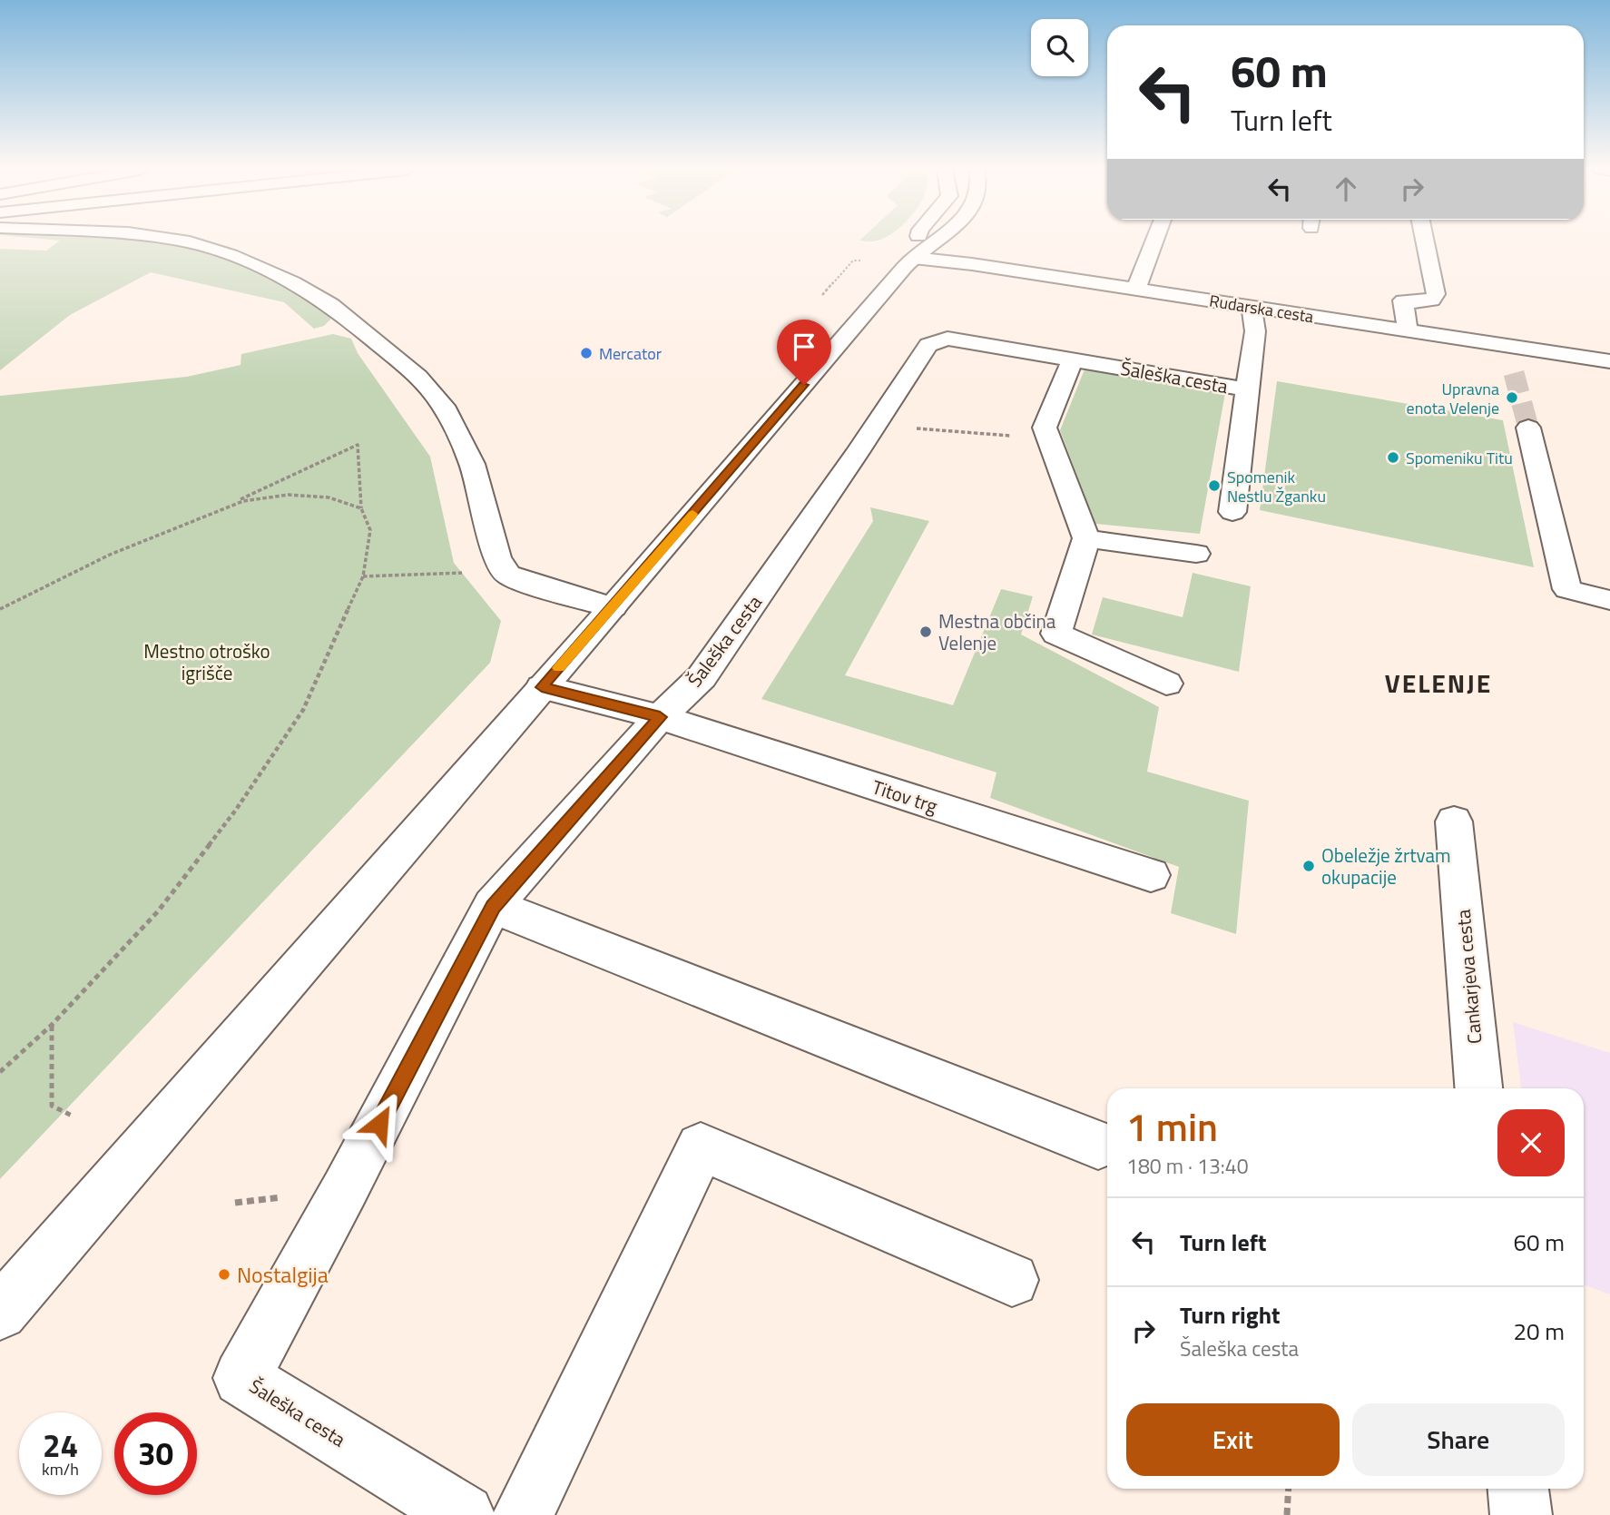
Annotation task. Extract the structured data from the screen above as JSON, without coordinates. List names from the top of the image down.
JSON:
{
  "streets": {
    "street": [
      "Rudarska cesta",
      "Šaleška cesta",
      "Titov trg",
      "Cankarjeva cesta"
    ]
  },
  "crossings": [
    ["Rudarska cesta", "Šaleška cesta"],
    ["Šaleška cesta", "Titov trg"]
  ],
  "districts": ["VELENJE"],
  "parks": ["Mestno otroško igrišče"],
  "places": [
    "Mercator",
    "Upravna enota Velenje",
    "Spomeniku Titu",
    "Spomenik Nestlu Žganku",
    "Mestna občina Velenje",
    "Obeležje žrtvam okupacije",
    "Nostalgija"
  ],
  "page": {
    "turn": ["60 m", "Turn left"],
    "heading": ["1 min", "180 m · 13:40"],
    "list": [
      {
        "name": "Turn left",
        "value": "60 m"
      },
      {
        "name": "Turn right",
        "note": "Šaleška cesta",
        "value": "20 m"
      }
    ],
    "buttons": ["Exit", "Share"],
    "speed": "24 km/h",
    "limit": "30"
  }
}
